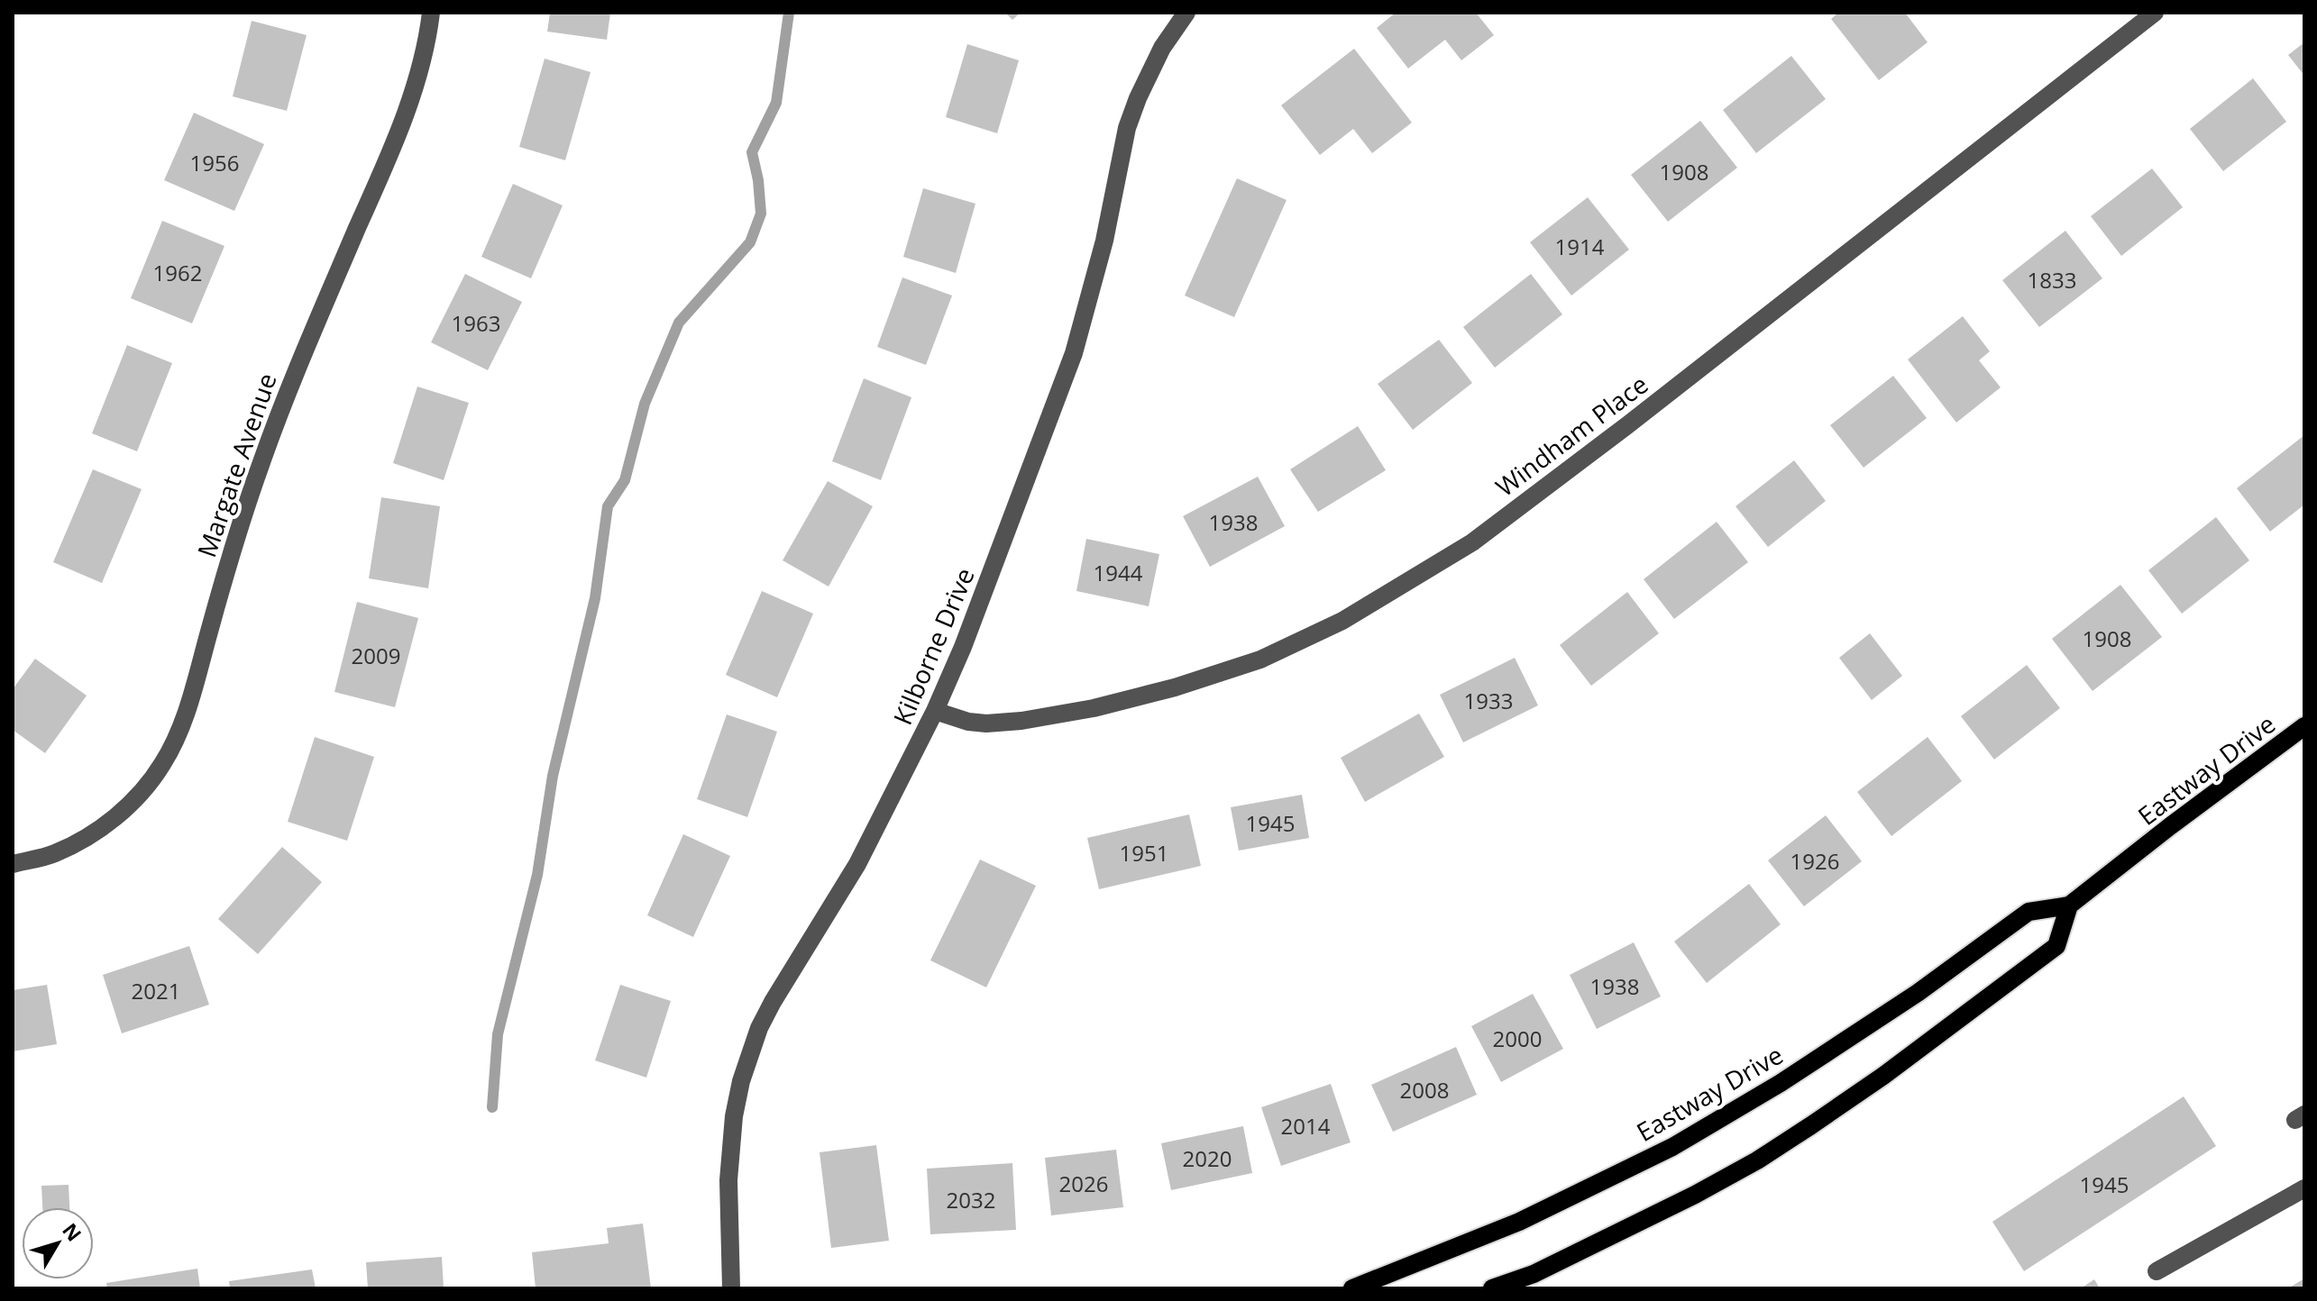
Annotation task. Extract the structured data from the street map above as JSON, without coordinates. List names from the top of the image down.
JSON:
{
  "streets": {
    "main road": ["Eastway Drive"],
    "street": ["Windham Place", "Margate Avenue", "Kilborne Drive"]
  },
  "crossings": [
    ["Windham Place", "Kilborne Drive"]
  ],
  "house_numbers": [
    "1956",
    "1908",
    "1914",
    "1962",
    "1833",
    "1963",
    "1938",
    "1944",
    "1908",
    "2009",
    "1933",
    "1945",
    "1951",
    "1926",
    "1938",
    "2021",
    "2000",
    "2008",
    "2014",
    "2020",
    "2026",
    "1945",
    "2032"
  ],
  "north": "top right"
}
